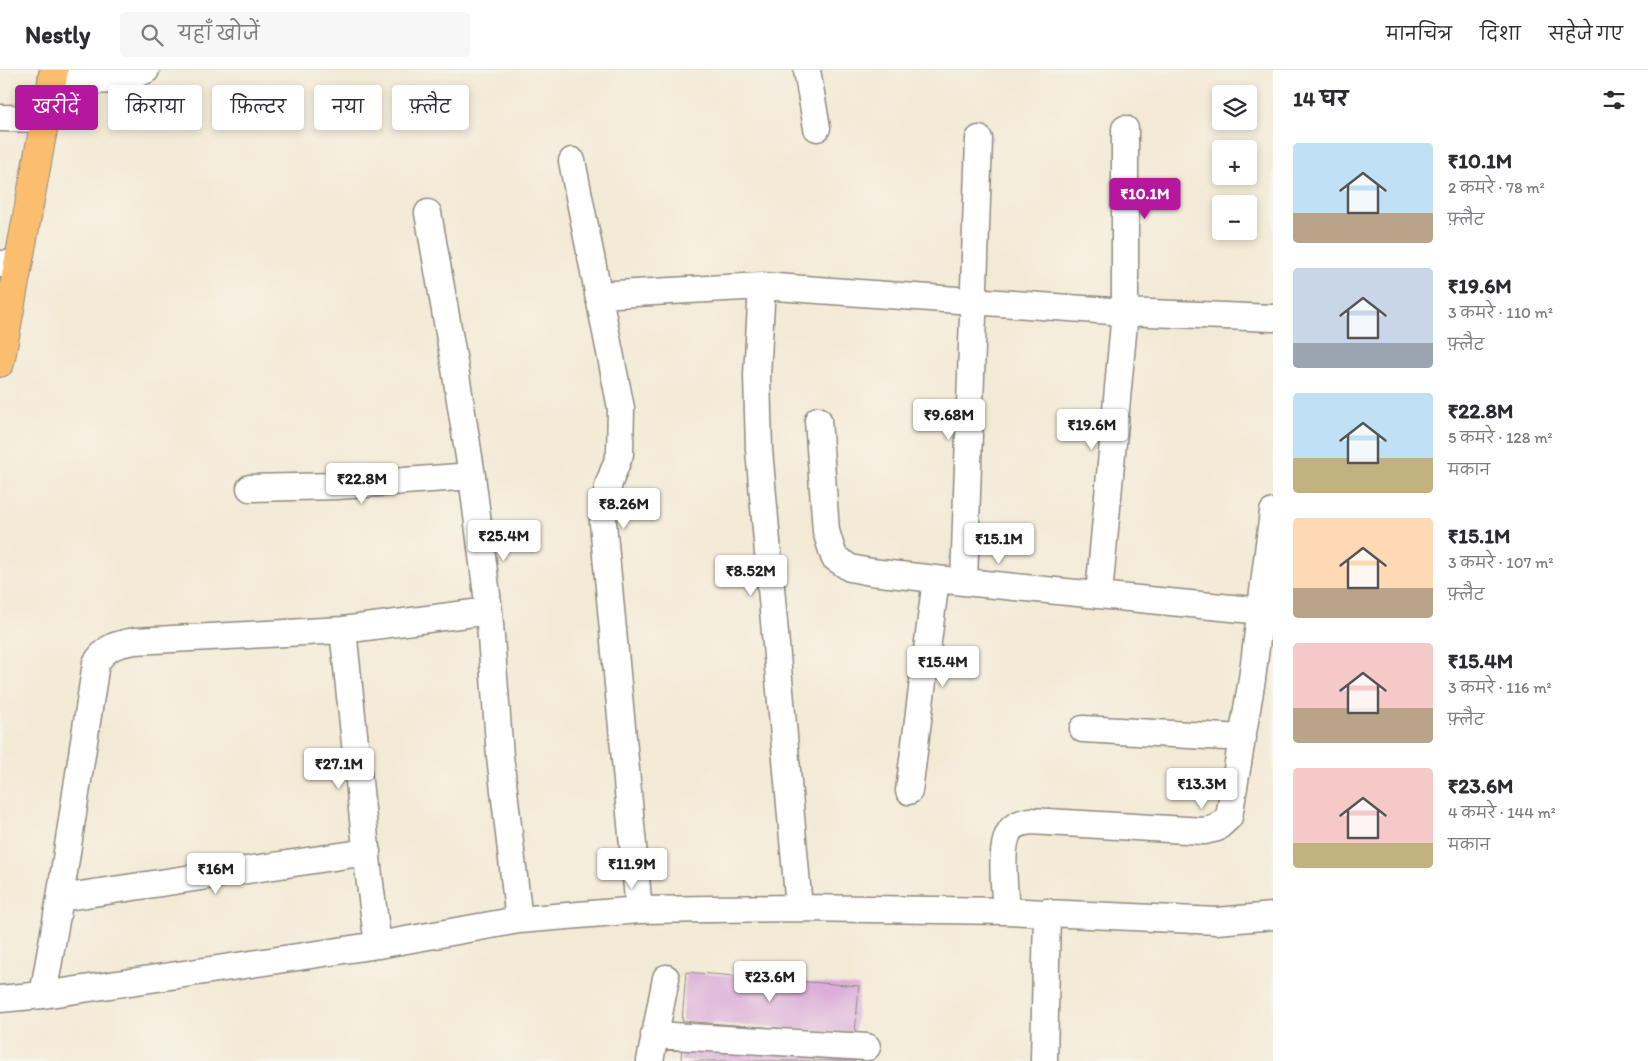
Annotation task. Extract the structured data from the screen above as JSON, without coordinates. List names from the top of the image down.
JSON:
{
  "page": {
    "header": "Nestly",
    "search": "यहाँ खोजें",
    "nav": ["मानचित्र", "दिशा", "सहेजे गए"],
    "heading": "14 घर",
    "map_buttons": ["+", "−"],
    "chip": [
      "खरीदें",
      "किराया",
      "फ़िल्टर",
      "नया",
      "फ़्लैट"
    ],
    "list": [
      {
        "name": "₹10.1M",
        "note": "2 कमरे · 78 m² · फ़्लैट"
      },
      {
        "name": "₹19.6M",
        "note": "3 कमरे · 110 m² · फ़्लैट"
      },
      {
        "name": "₹22.8M",
        "note": "5 कमरे · 128 m² · मकान"
      },
      {
        "name": "₹15.1M",
        "note": "3 कमरे · 107 m² · फ़्लैट"
      },
      {
        "name": "₹15.4M",
        "note": "3 कमरे · 116 m² · फ़्लैट"
      },
      {
        "name": "₹23.6M",
        "note": "4 कमरे · 144 m² · मकान"
      }
    ],
    "price": [
      "₹10.1M",
      "₹9.68M",
      "₹19.6M",
      "₹22.8M",
      "₹8.26M",
      "₹25.4M",
      "₹15.1M",
      "₹8.52M",
      "₹15.4M",
      "₹27.1M",
      "₹13.3M",
      "₹11.9M",
      "₹16M",
      "₹23.6M"
    ]
  }
}
